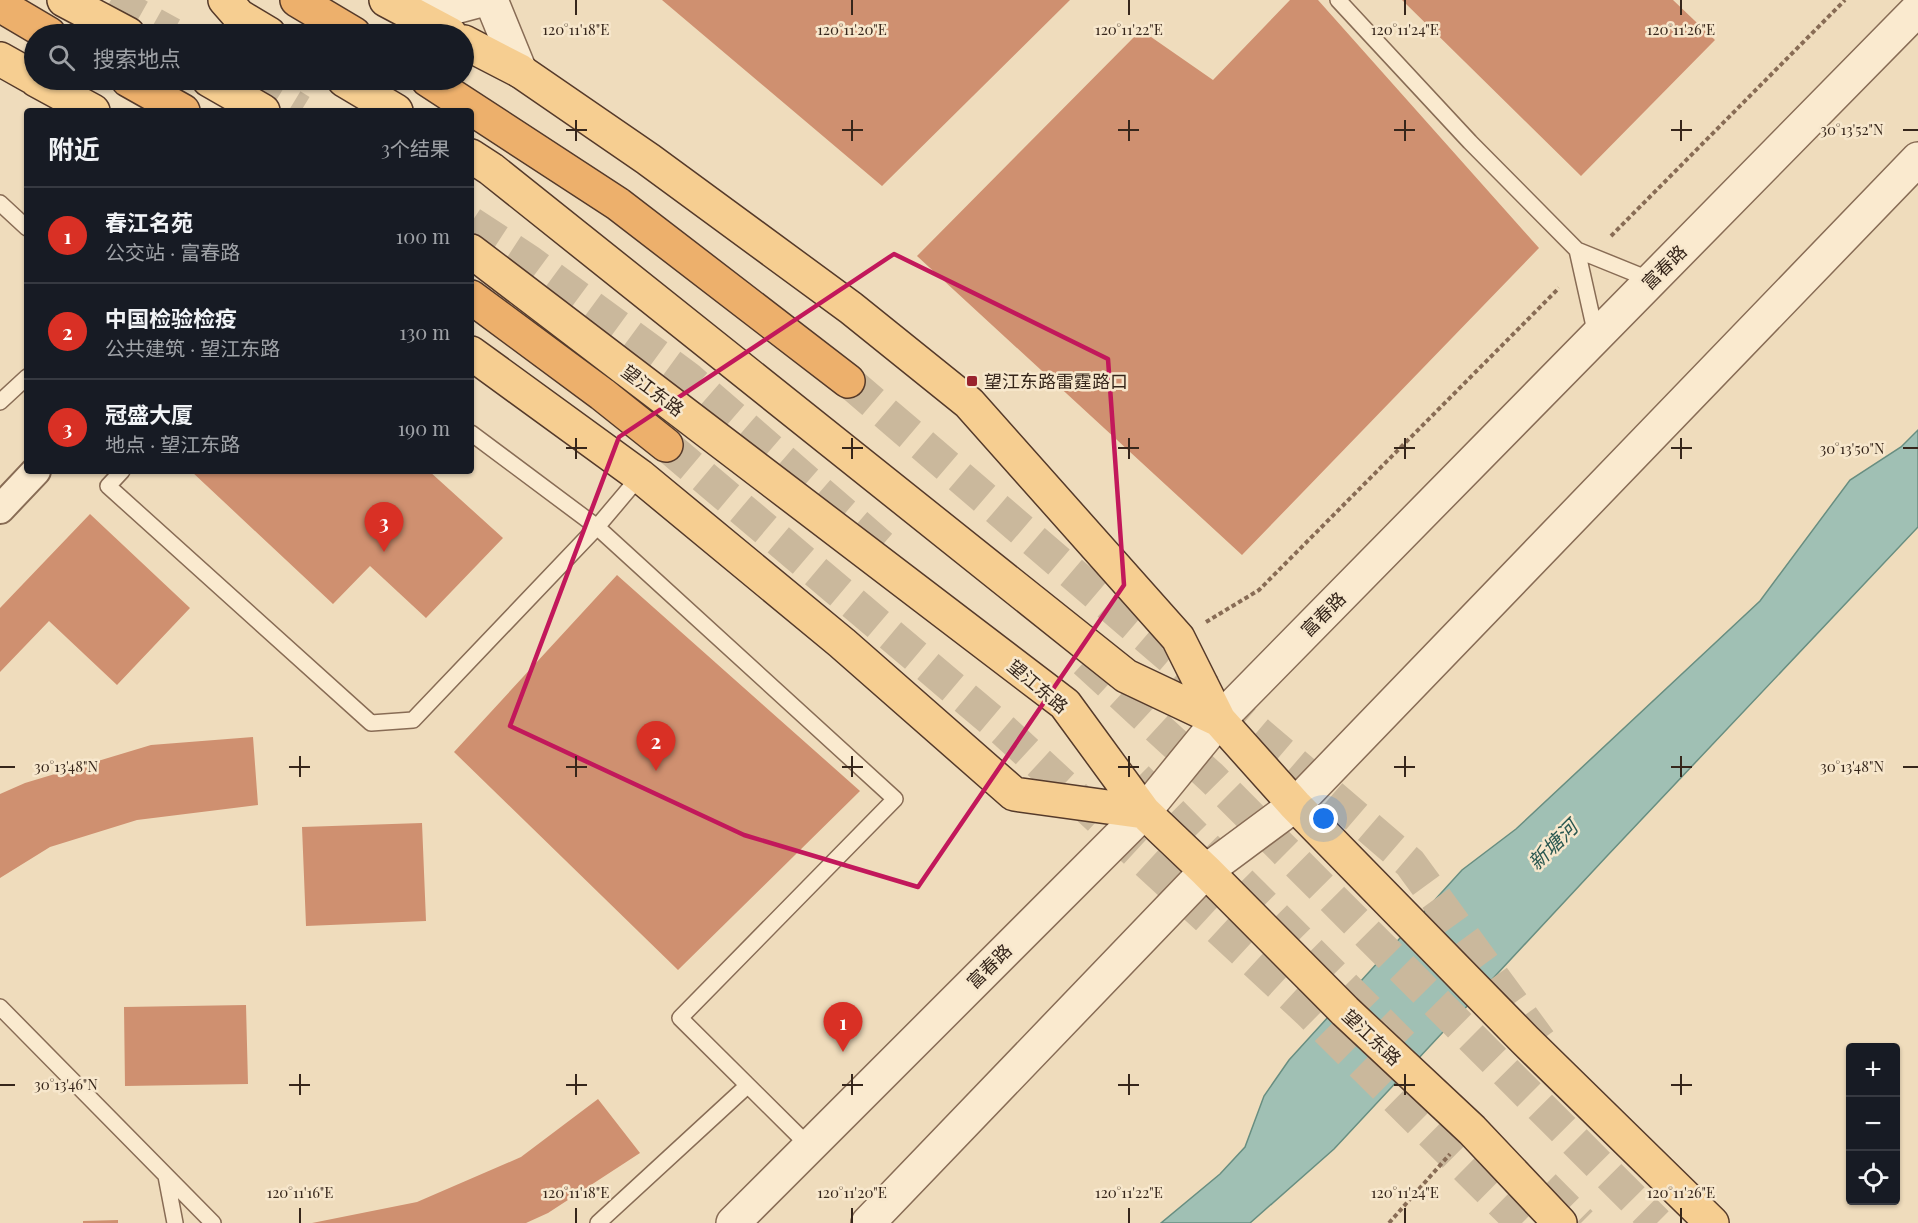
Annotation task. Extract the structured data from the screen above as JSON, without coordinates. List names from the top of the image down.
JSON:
{
  "streets": {
    "main road": ["望江东路"],
    "street": ["富春路"]
  },
  "crossings": [
    ["富春路", "望江东路"]
  ],
  "water": ["新塘河"],
  "places": {
    "transit": ["望江东路雷霆路口"]
  },
  "page": {
    "search": "搜索地点",
    "heading": ["附近", "3个结果"],
    "list": [
      {
        "mark": "1",
        "name": "春江名苑",
        "note": "公交站 · 富春路",
        "value": "100 m"
      },
      {
        "mark": "2",
        "name": "中国检验检疫",
        "note": "公共建筑 · 望江东路",
        "value": "130 m"
      },
      {
        "mark": "3",
        "name": "冠盛大厦",
        "note": "地点 · 望江东路",
        "value": "190 m"
      }
    ],
    "pins": ["3", "2", "1"],
    "map_buttons": ["+", "−"]
  },
  "coordinates": [
    "120°11'18\"E",
    "120°11'20\"E",
    "120°11'22\"E",
    "120°11'24\"E",
    "120°11'26\"E",
    "30°13'52\"N",
    "30°13'50\"N",
    "30°13'48\"N",
    "30°13'46\"N",
    "120°11'16\"E"
  ]
}
